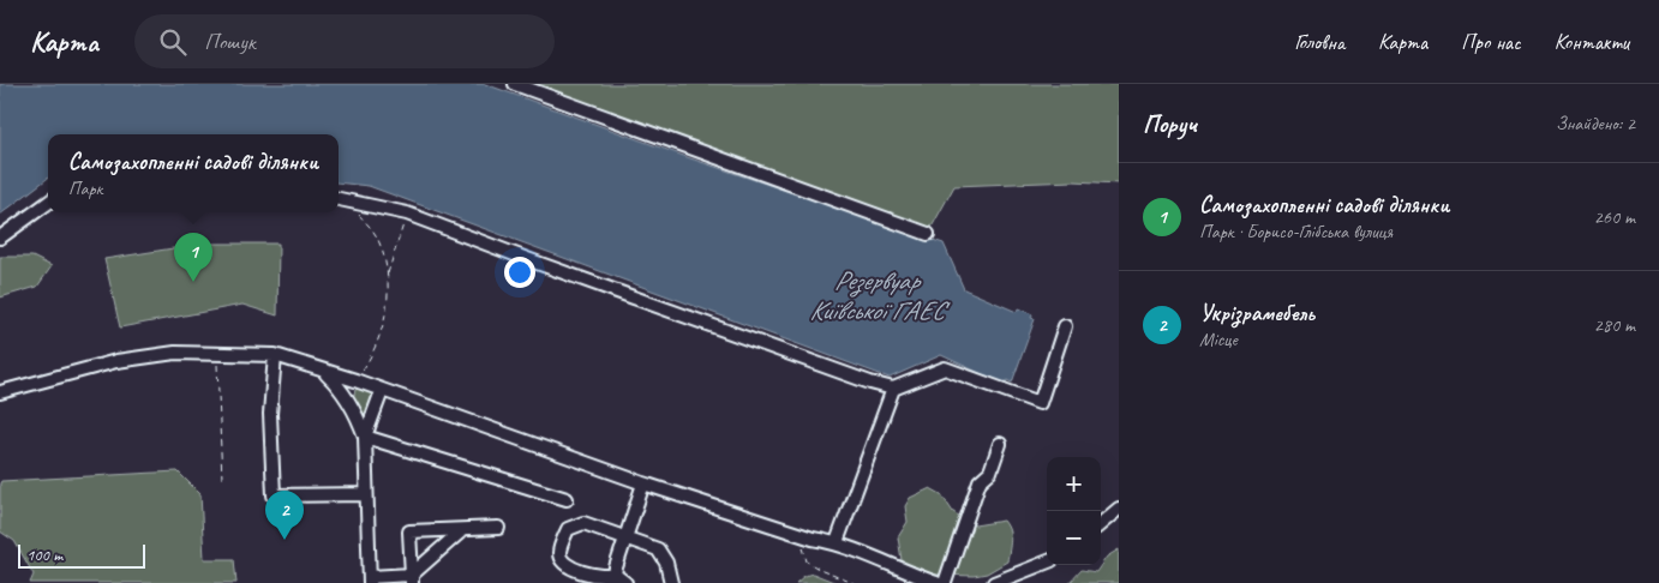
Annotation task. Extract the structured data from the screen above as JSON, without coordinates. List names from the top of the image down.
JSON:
{
  "water": ["Резервуар Київської ГАЕС"],
  "scale_bar": "100 m",
  "page": {
    "header": "Карта",
    "search": "Пошук",
    "nav": [
      "Головна",
      "Карта",
      "Про нас",
      "Контакти"
    ],
    "heading": ["Поруч", "Знайдено: 2"],
    "popup": ["Самозахопленні садові ділянки", "Парк"],
    "list": [
      {
        "mark": "1",
        "name": "Самозахопленні садові ділянки",
        "note": "Парк · Борисо-Глібська вулиця",
        "value": "260 m"
      },
      {
        "mark": "2",
        "name": "Укрізрамебель",
        "note": "Місце",
        "value": "280 m"
      }
    ],
    "pins": ["1", "2"],
    "map_buttons": ["+", "−"],
    "scale": "100 m"
  }
}
